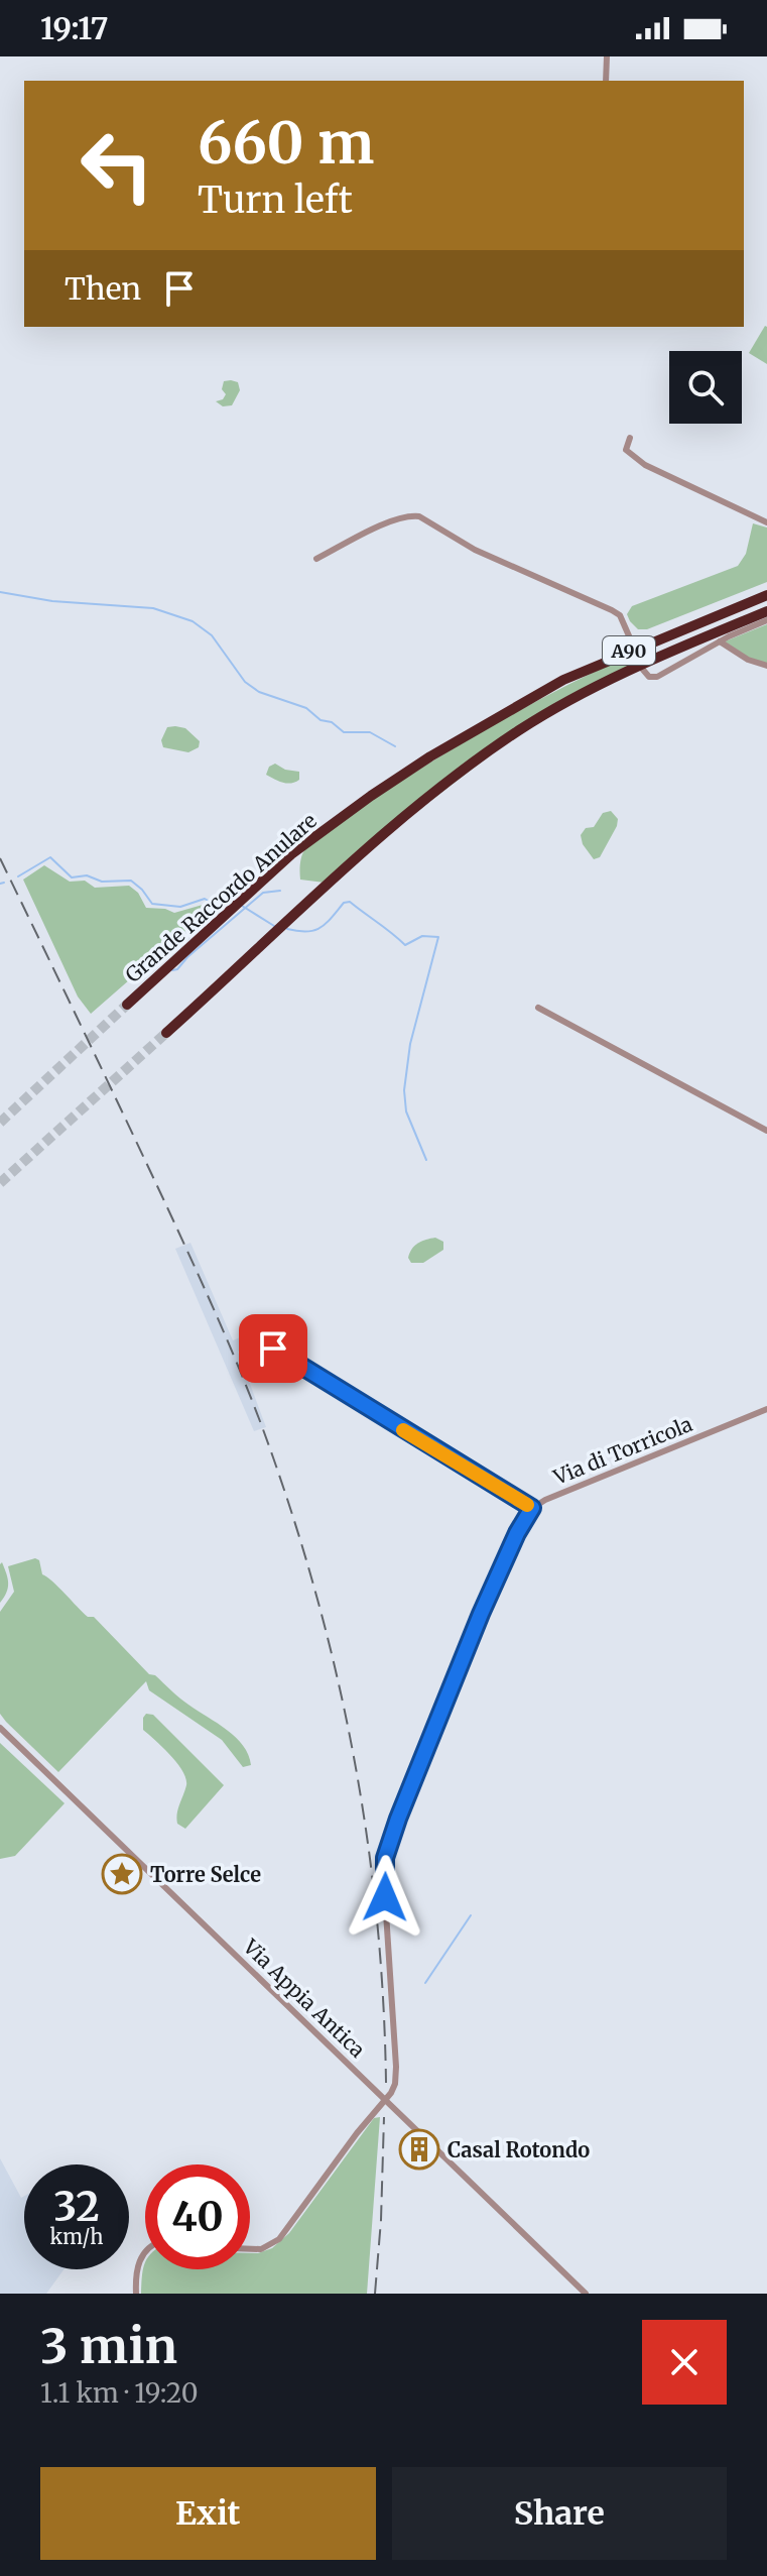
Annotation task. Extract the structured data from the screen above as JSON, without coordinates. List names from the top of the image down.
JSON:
{
  "streets": {
    "highway": ["A90", "Grande Raccordo Anulare"],
    "street": ["Via di Torricola", "Via Appia Antica"]
  },
  "places": {
    "place": ["Torre Selce"],
    "building": ["Casal Rotondo"]
  },
  "page": {
    "status": "19:17",
    "turn": ["660 m", "Turn left"],
    "then": "Then",
    "speed": "32 km/h",
    "limit": "40",
    "heading": ["3 min", "1.1 km · 19:20"],
    "buttons": ["Exit", "Share"]
  }
}
